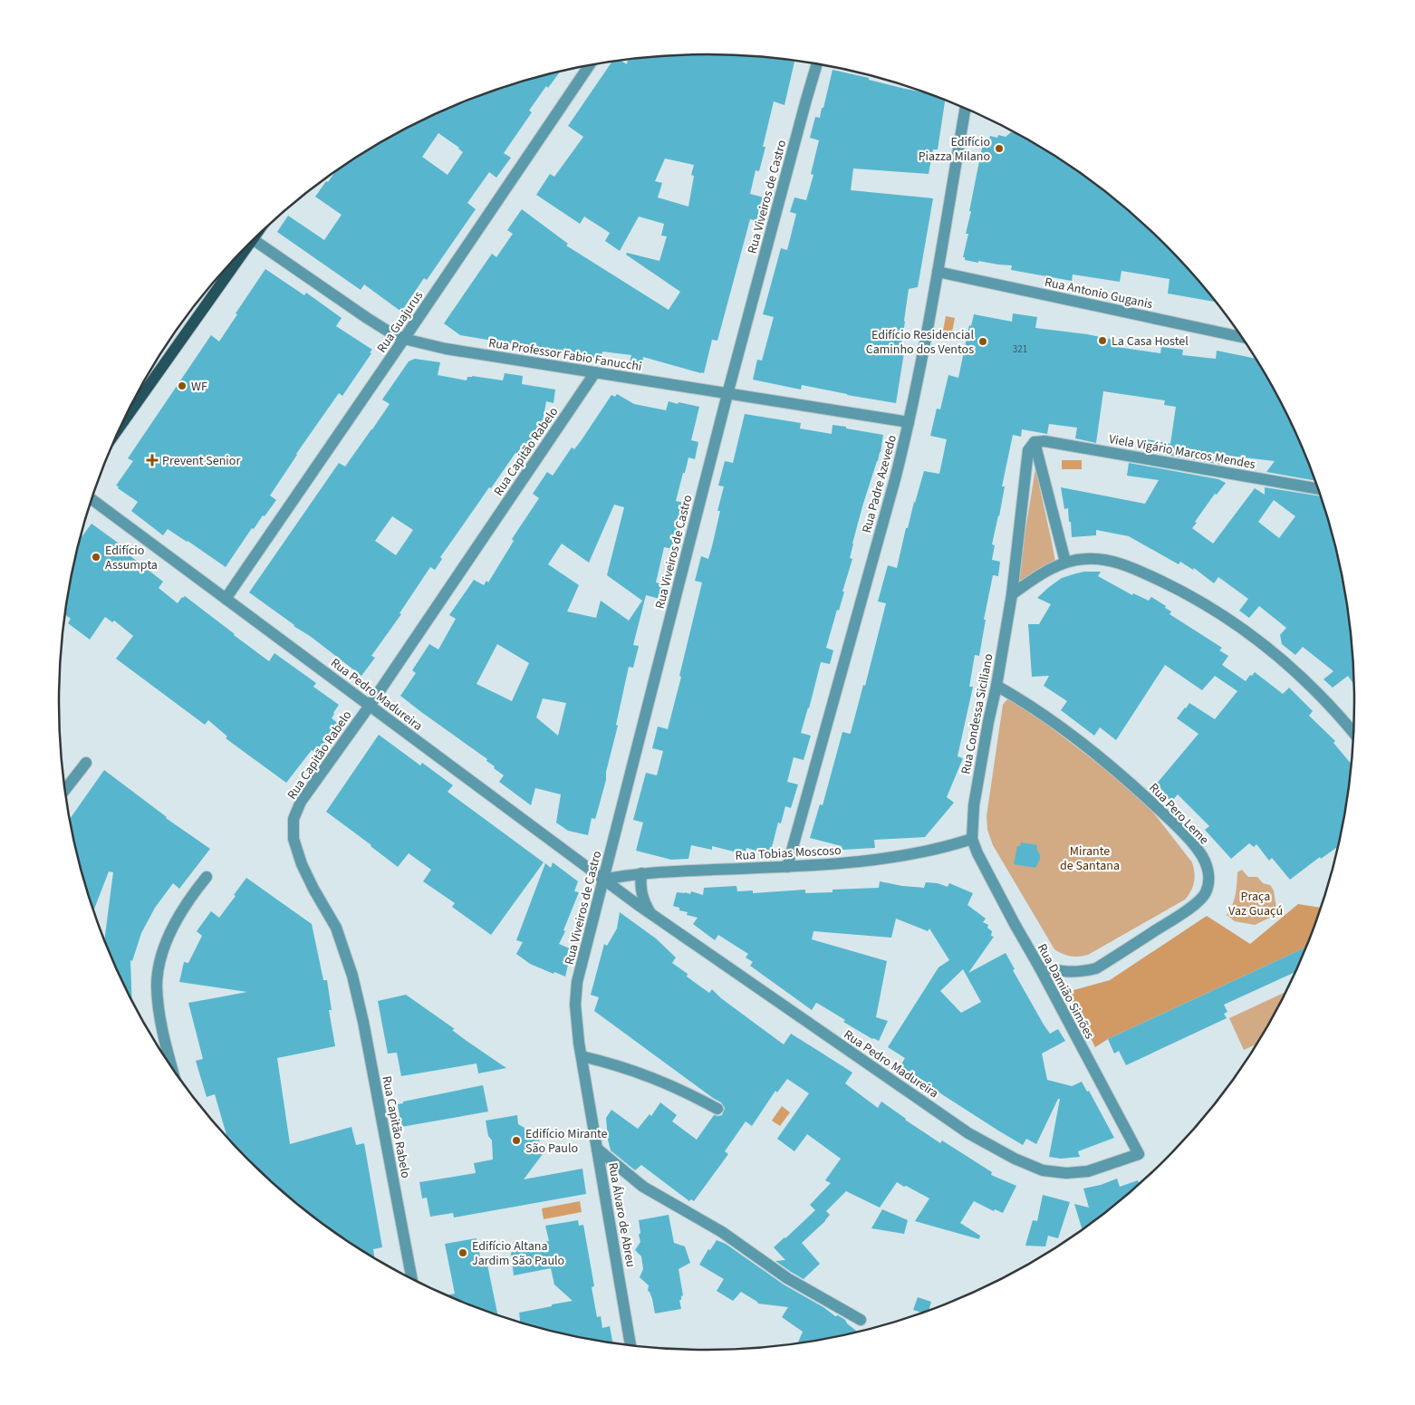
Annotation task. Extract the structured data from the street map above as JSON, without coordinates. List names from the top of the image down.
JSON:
{
  "streets": {
    "street": [
      "Rua Viveiros de Castro",
      "Rua Antonio Guganis",
      "Rua Guajurus",
      "Rua Professor Fabio Fanucchi",
      "Rua Capitão Rabelo",
      "Viela Vigário Marcos Mendes",
      "Rua Padre Azevedo",
      "Rua Pedro Madureira",
      "Rua Condessa Siciliano",
      "Rua Pero Leme",
      "Rua Tobias Moscoso",
      "Rua Damião Simões",
      "Rua Álvaro de Abreu"
    ]
  },
  "crossings": [
    ["Rua Viveiros de Castro", "Rua Professor Fabio Fanucchi"],
    ["Rua Viveiros de Castro", "Rua Pedro Madureira"],
    ["Rua Viveiros de Castro", "Rua Tobias Moscoso"],
    ["Rua Viveiros de Castro", "Rua Álvaro de Abreu"],
    ["Rua Antonio Guganis", "Rua Padre Azevedo"],
    ["Rua Guajurus", "Rua Professor Fabio Fanucchi"],
    ["Rua Guajurus", "Rua Pedro Madureira"],
    ["Rua Professor Fabio Fanucchi", "Rua Capitão Rabelo"],
    ["Rua Professor Fabio Fanucchi", "Rua Padre Azevedo"],
    ["Rua Capitão Rabelo", "Rua Pedro Madureira"],
    ["Viela Vigário Marcos Mendes", "Rua Condessa Siciliano"],
    ["Rua Padre Azevedo", "Rua Tobias Moscoso"],
    ["Rua Pedro Madureira", "Rua Tobias Moscoso"],
    ["Rua Pedro Madureira", "Rua Damião Simões"],
    ["Rua Condessa Siciliano", "Rua Pero Leme"],
    ["Rua Condessa Siciliano", "Rua Tobias Moscoso"],
    ["Rua Condessa Siciliano", "Rua Damião Simões"],
    ["Rua Pero Leme", "Rua Damião Simões"],
    ["Rua Tobias Moscoso", "Rua Damião Simões"]
  ],
  "parks": ["Mirante de Santana", "Praça Vaz Guaçú"],
  "places": {
    "other": [
      "Edifício Piazza Milano",
      "La Casa Hostel",
      "Edifício Residencial Caminho dos Ventos",
      "WF",
      "Edifício Assumpta",
      "Edifício Mirante São Paulo",
      "Edifício Altana Jardim São Paulo"
    ],
    "health": ["Prevent Senior"]
  },
  "house_numbers": ["321"]
}
